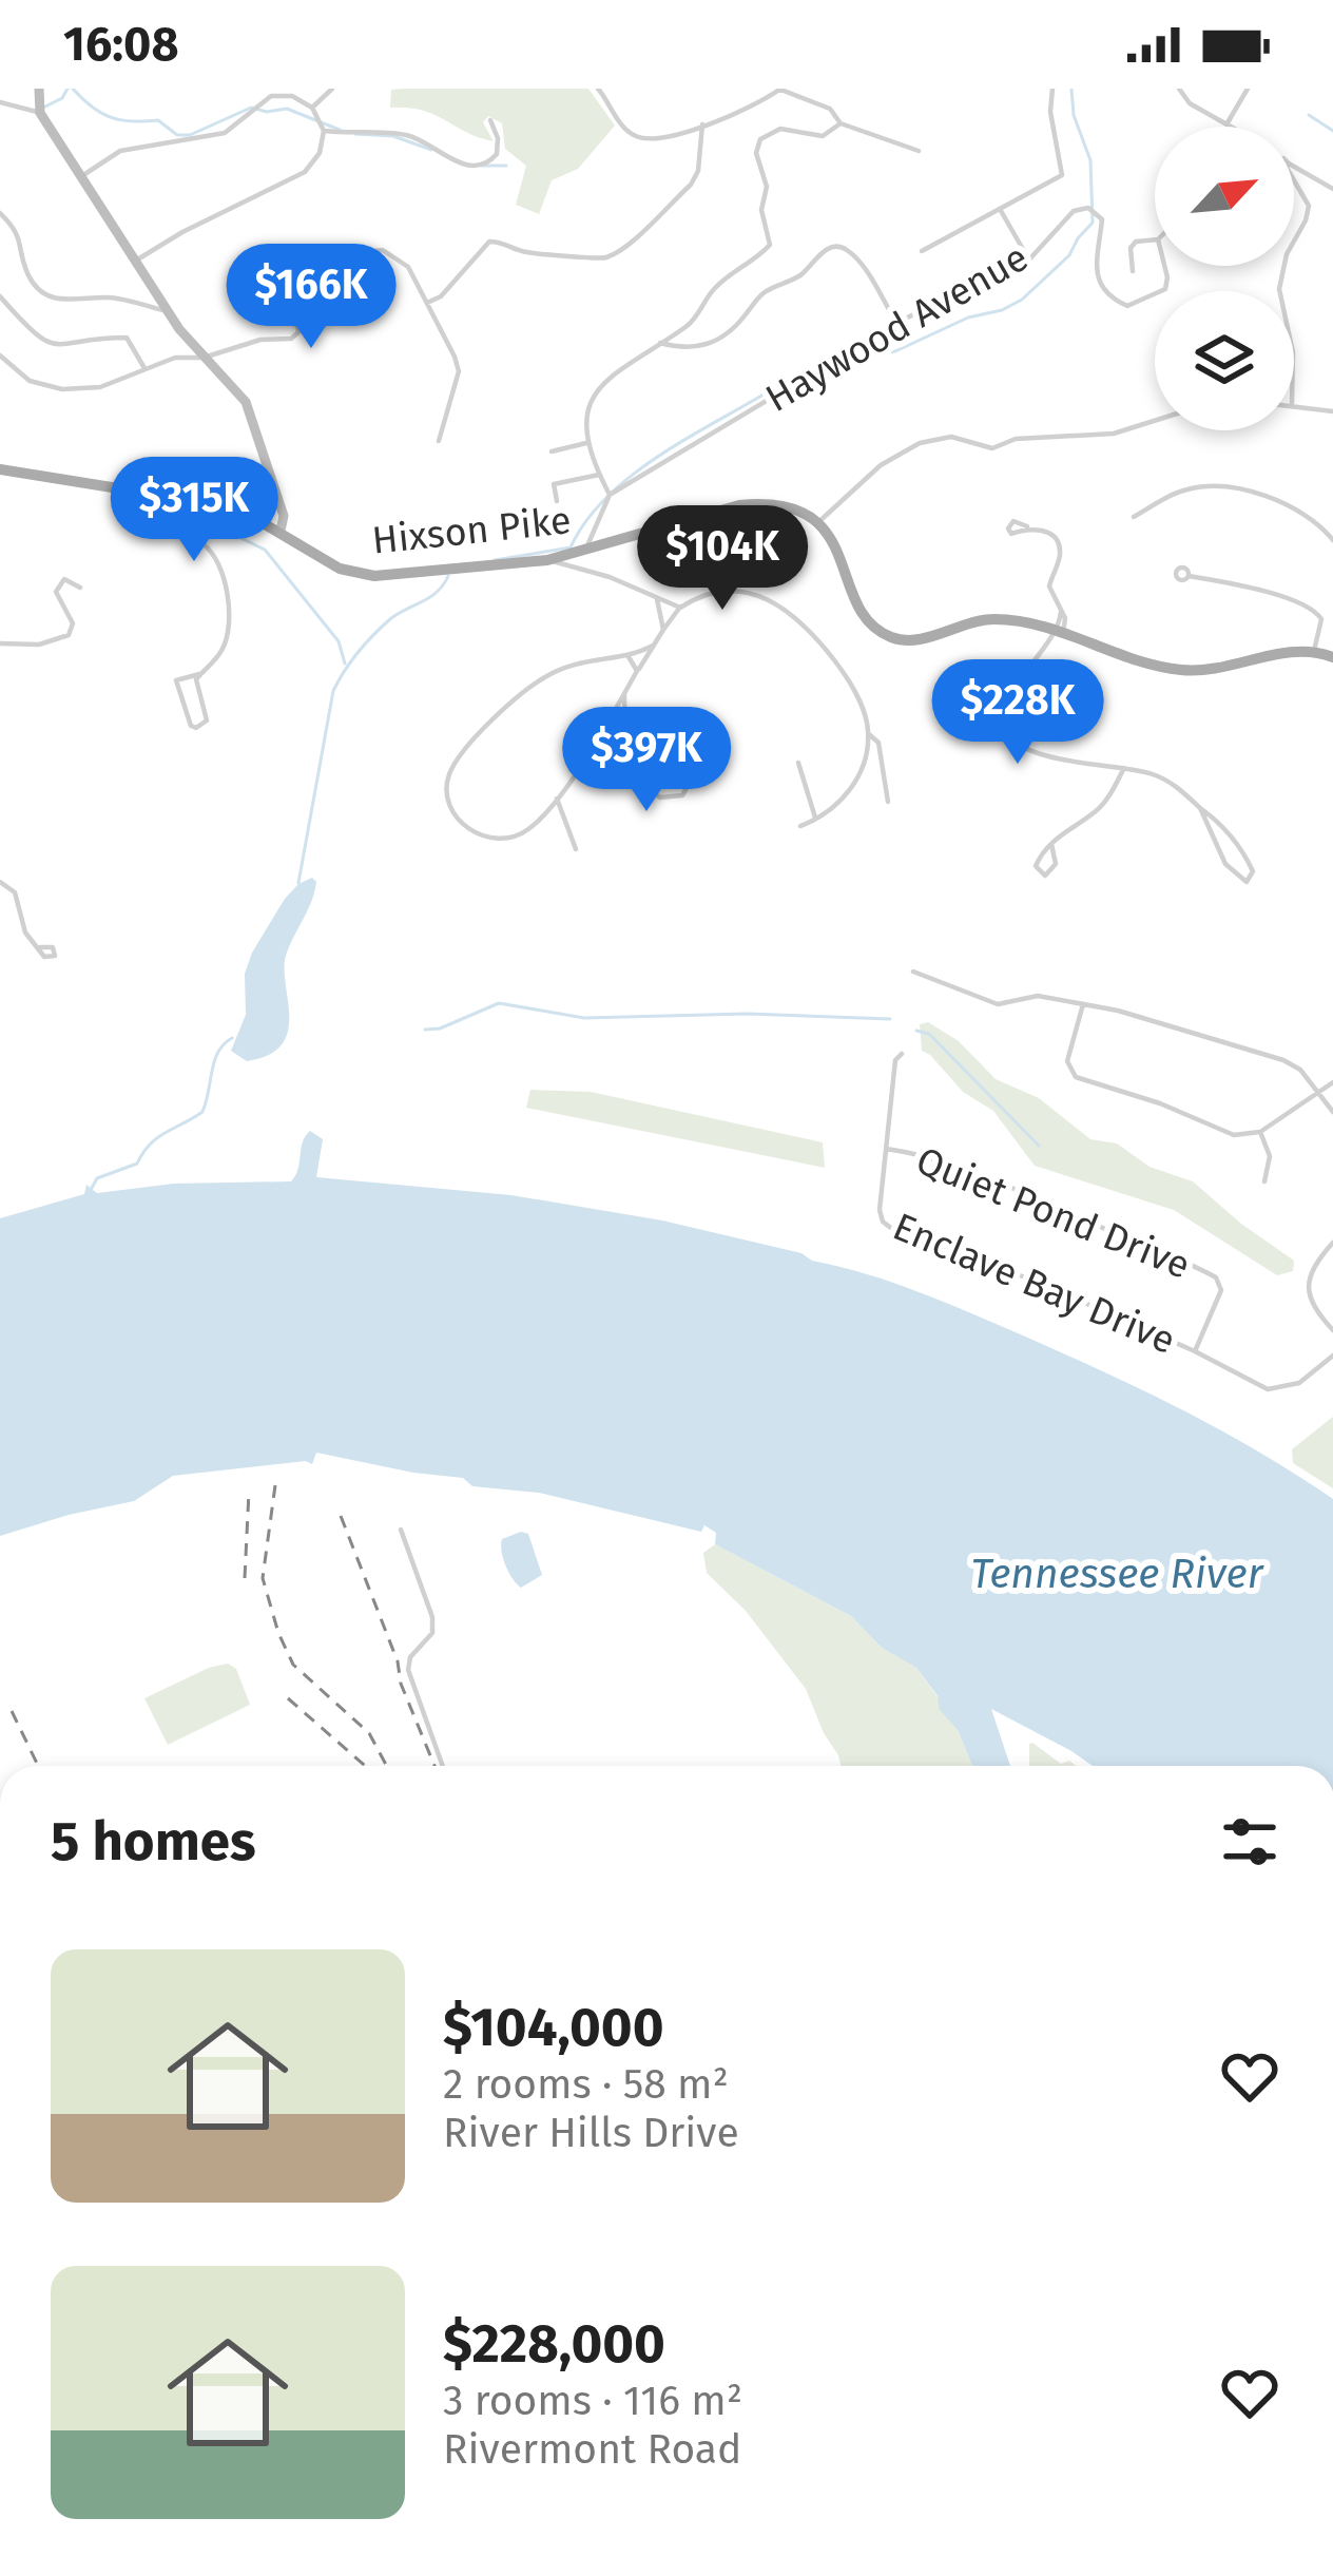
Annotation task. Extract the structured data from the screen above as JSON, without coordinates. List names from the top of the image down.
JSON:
{
  "streets": {
    "main road": ["Hixson Pike"],
    "street": ["Haywood Avenue", "Quiet Pond Drive", "Enclave Bay Drive"]
  },
  "crossings": [
    ["Quiet Pond Drive", "Enclave Bay Drive"]
  ],
  "water": ["Tennessee River"],
  "north": "top right",
  "page": {
    "status": "16:08",
    "price": [
      "$166K",
      "$315K",
      "$104K",
      "$228K",
      "$397K"
    ],
    "heading": "5 homes",
    "list": [
      {
        "name": "$104,000",
        "note": "2 rooms · 58 m² · River Hills Drive"
      },
      {
        "name": "$228,000",
        "note": "3 rooms · 116 m² · Rivermont Road"
      }
    ]
  }
}
